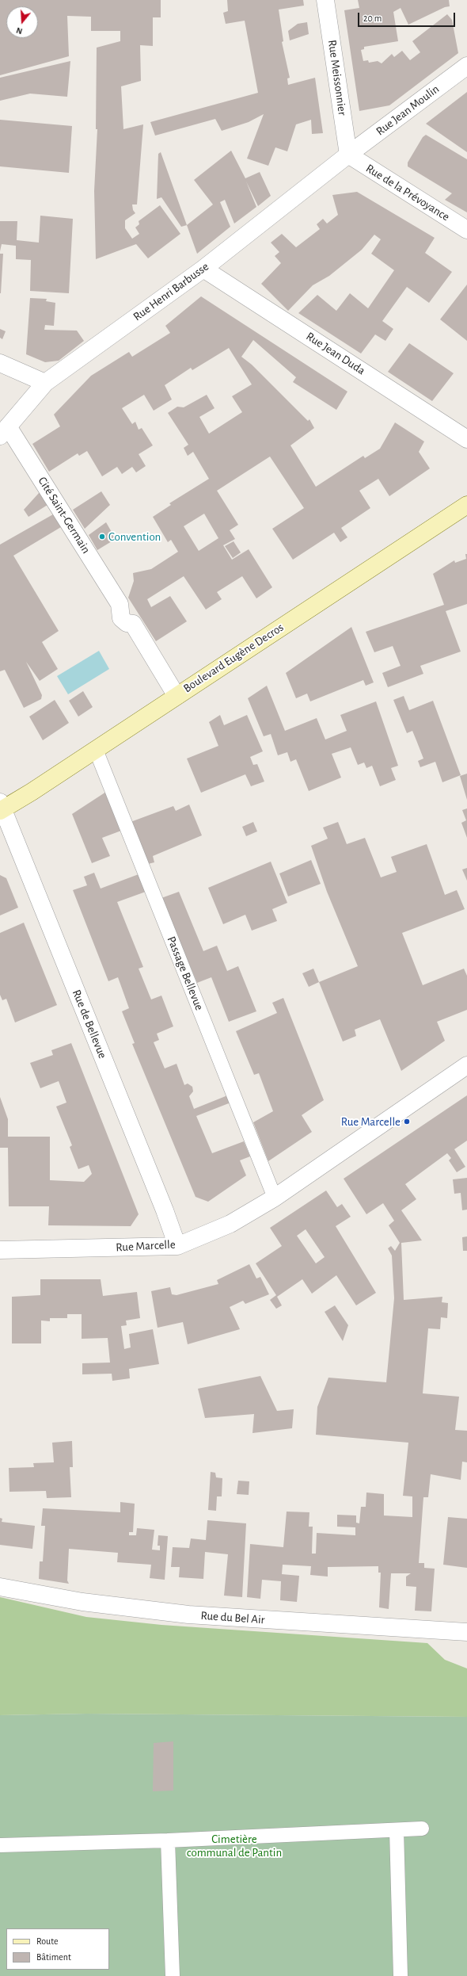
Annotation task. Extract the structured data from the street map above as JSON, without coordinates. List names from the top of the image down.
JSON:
{
  "streets": {
    "street": [
      "Rue Meissonnier",
      "Rue Jean Moulin",
      "Rue de la Prévoyance",
      "Rue Henri Barbusse",
      "Rue Jean Duda",
      "Cité Saint-Germain",
      "Boulevard Eugène Decros",
      "Rue de Bellevue",
      "Rue Marcelle",
      "Rue du Bel Air"
    ],
    "lane": ["Passage Bellevue"]
  },
  "crossings": [
    ["Rue Meissonnier", "Rue Jean Moulin"],
    ["Rue Meissonnier", "Rue de la Prévoyance"],
    ["Rue Meissonnier", "Rue Henri Barbusse"],
    ["Rue Jean Moulin", "Rue de la Prévoyance"],
    ["Rue Jean Moulin", "Rue Henri Barbusse"],
    ["Rue de la Prévoyance", "Rue Henri Barbusse"],
    ["Rue Henri Barbusse", "Rue Jean Duda"],
    ["Rue Henri Barbusse", "Cité Saint-Germain"],
    ["Cité Saint-Germain", "Boulevard Eugène Decros"],
    ["Boulevard Eugène Decros", "Passage Bellevue"],
    ["Boulevard Eugène Decros", "Rue de Bellevue"],
    ["Passage Bellevue", "Rue Marcelle"],
    ["Rue de Bellevue", "Rue Marcelle"]
  ],
  "parks": ["Cimetière communal de Pantin"],
  "places": ["Convention", "Rue Marcelle"],
  "legend": ["Route", "Bâtiment"],
  "scale_bar": "20 m",
  "north": "bottom"
}
